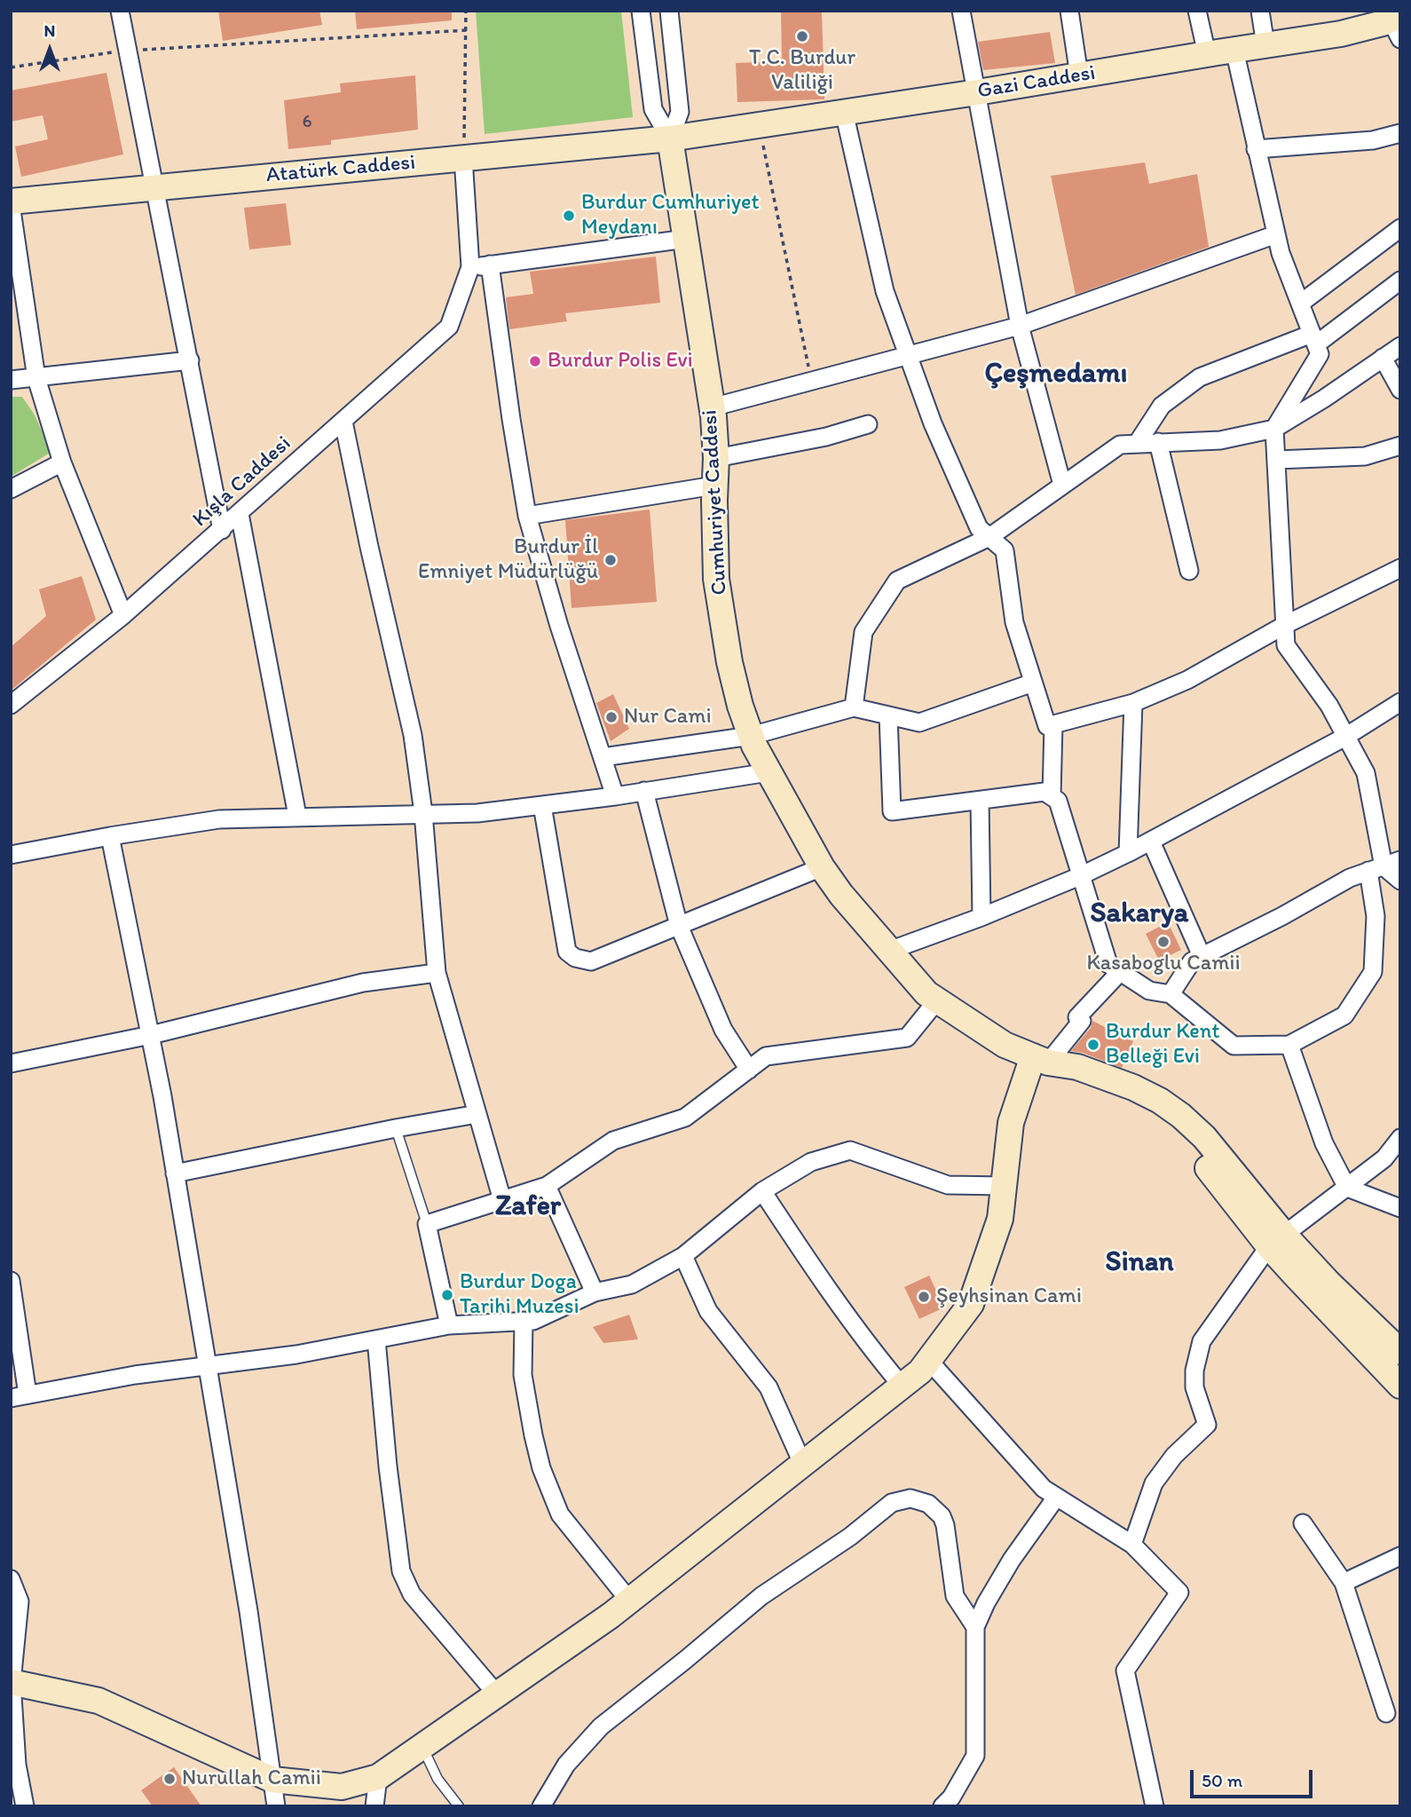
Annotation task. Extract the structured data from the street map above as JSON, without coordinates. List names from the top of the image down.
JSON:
{
  "streets": {
    "main road": ["Gazi Caddesi", "Atatürk Caddesi", "Cumhuriyet Caddesi"],
    "street": ["Kışla Caddesi"]
  },
  "crossings": [
    ["Gazi Caddesi", "Atatürk Caddesi"],
    ["Gazi Caddesi", "Cumhuriyet Caddesi"],
    ["Atatürk Caddesi", "Cumhuriyet Caddesi"]
  ],
  "districts": [
    "Çeşmedamı",
    "Sakarya",
    "Zafer",
    "Sinan"
  ],
  "places": [
    "T.C. Burdur Valiliği",
    "Burdur Cumhuriyet Meydanı",
    "Burdur Polis Evi",
    "Burdur İl Emniyet Müdürlüğü",
    "Nur Cami",
    "Kasaboglu Camii",
    "Burdur Kent Belleği Evi",
    "Burdur Doga Tarihi Muzesi",
    "Şeyhsinan Cami",
    "Nurullah Camii"
  ],
  "house_numbers": ["6"],
  "scale_bar": "50 m",
  "north": "top"
}
